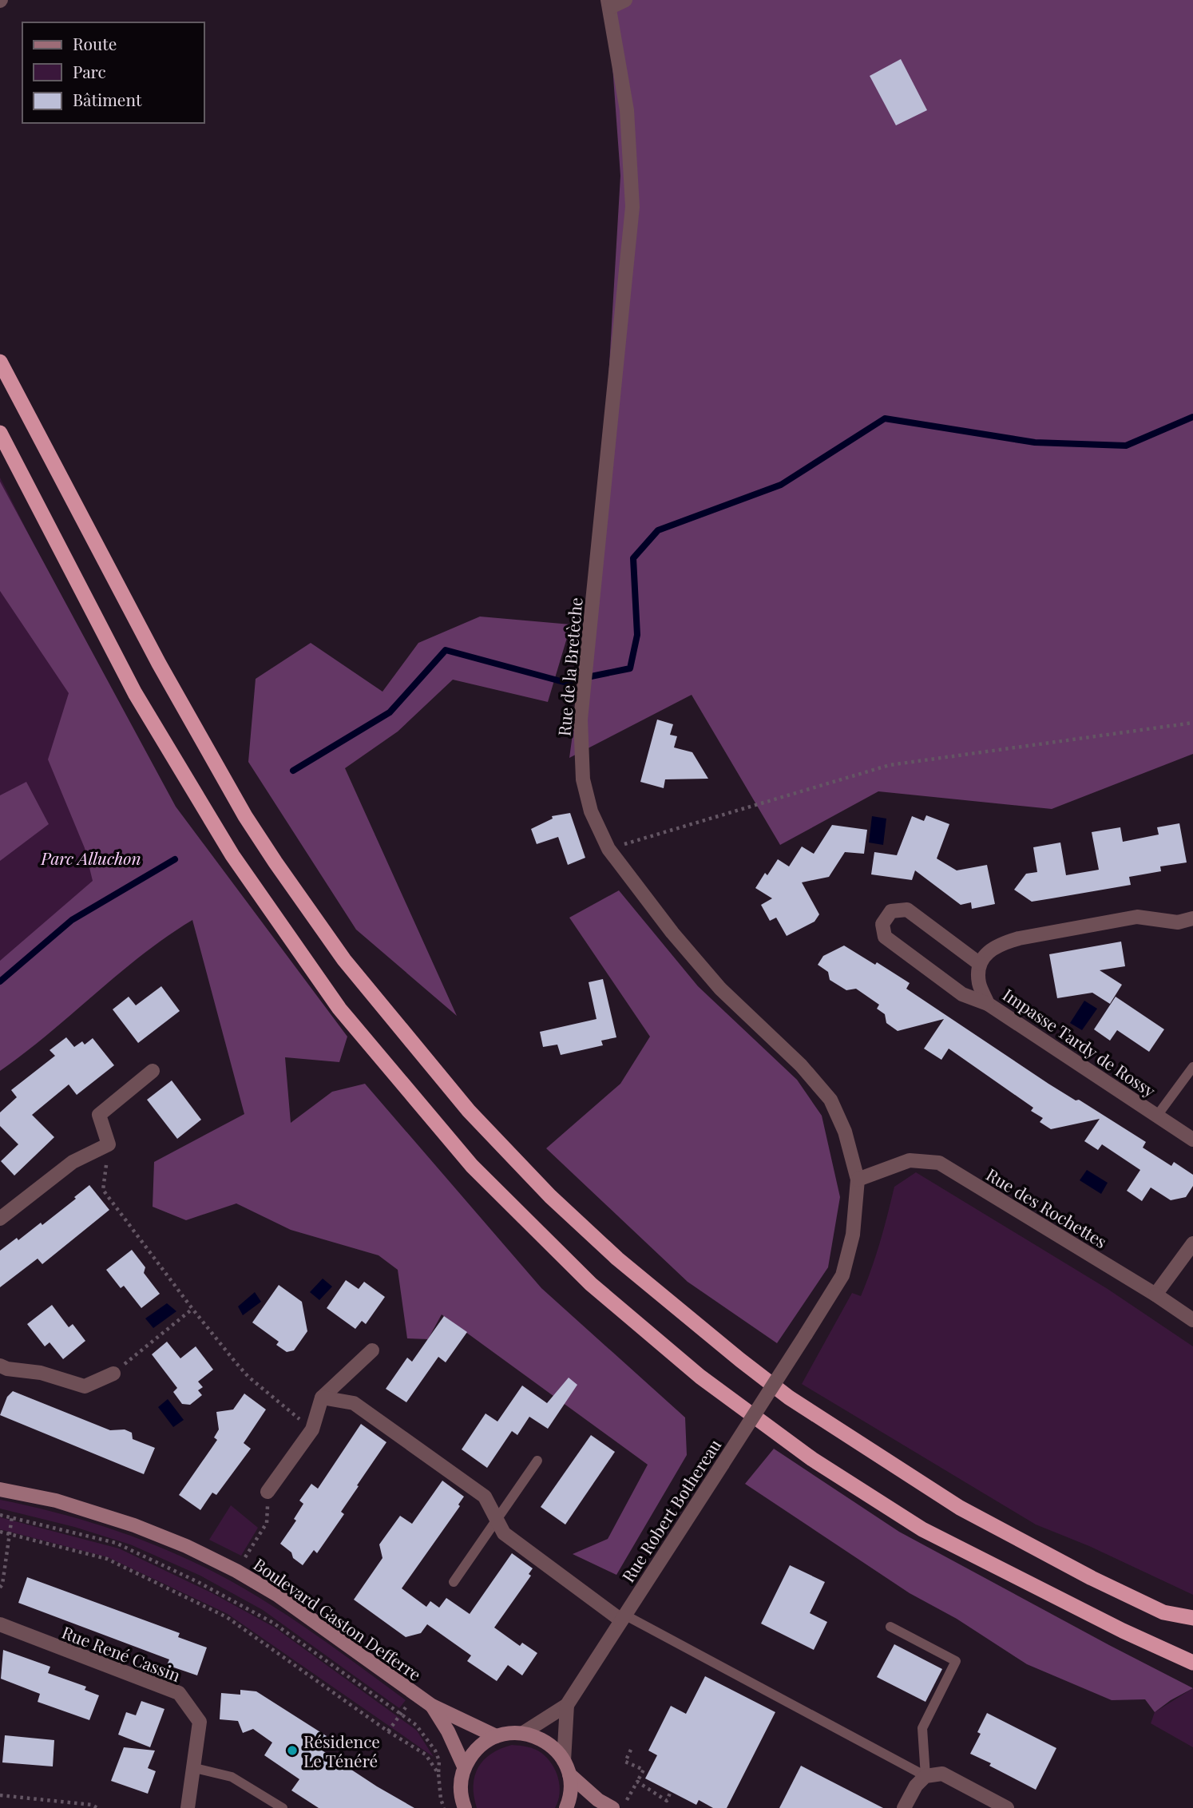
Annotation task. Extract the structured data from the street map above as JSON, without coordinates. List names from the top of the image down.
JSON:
{
  "streets": {
    "main road": ["Boulevard Gaston Defferre"],
    "street": [
      "Rue de la Bretèche",
      "Impasse Tardy de Rossy",
      "Rue des Rochettes",
      "Rue Robert Bothereau",
      "Rue René Cassin"
    ]
  },
  "crossings": [
    ["Rue de la Bretèche", "Rue des Rochettes"],
    ["Rue de la Bretèche", "Rue Robert Bothereau"]
  ],
  "parks": ["Parc Alluchon"],
  "places": ["Résidence Le Ténéré"],
  "legend": ["Route", "Parc", "Bâtiment"]
}
